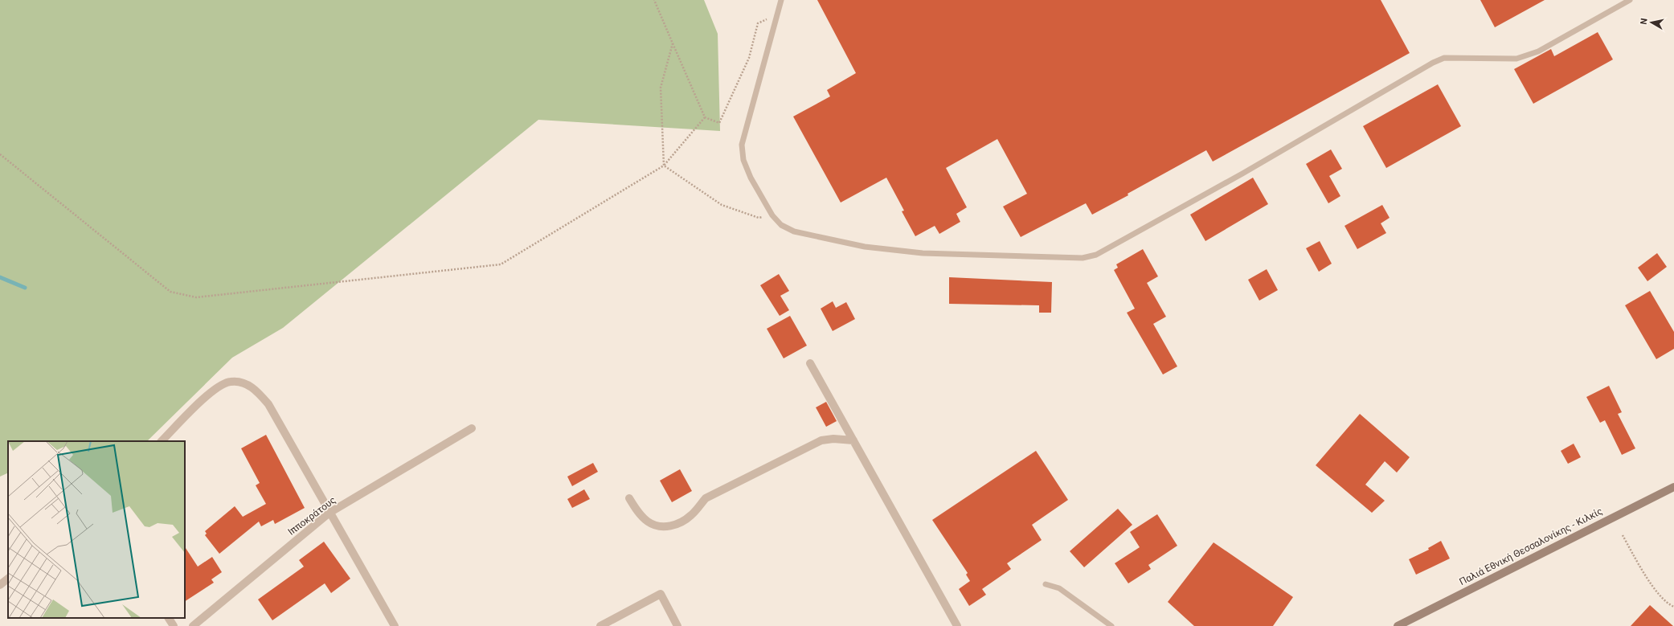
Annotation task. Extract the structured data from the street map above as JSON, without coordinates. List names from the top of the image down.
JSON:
{
  "streets": {
    "main road": ["Παλιά Εθνική Θεσσαλονίκης - Κιλκίς"],
    "street": ["Ιπποκράτους"]
  },
  "north": "left"
}
